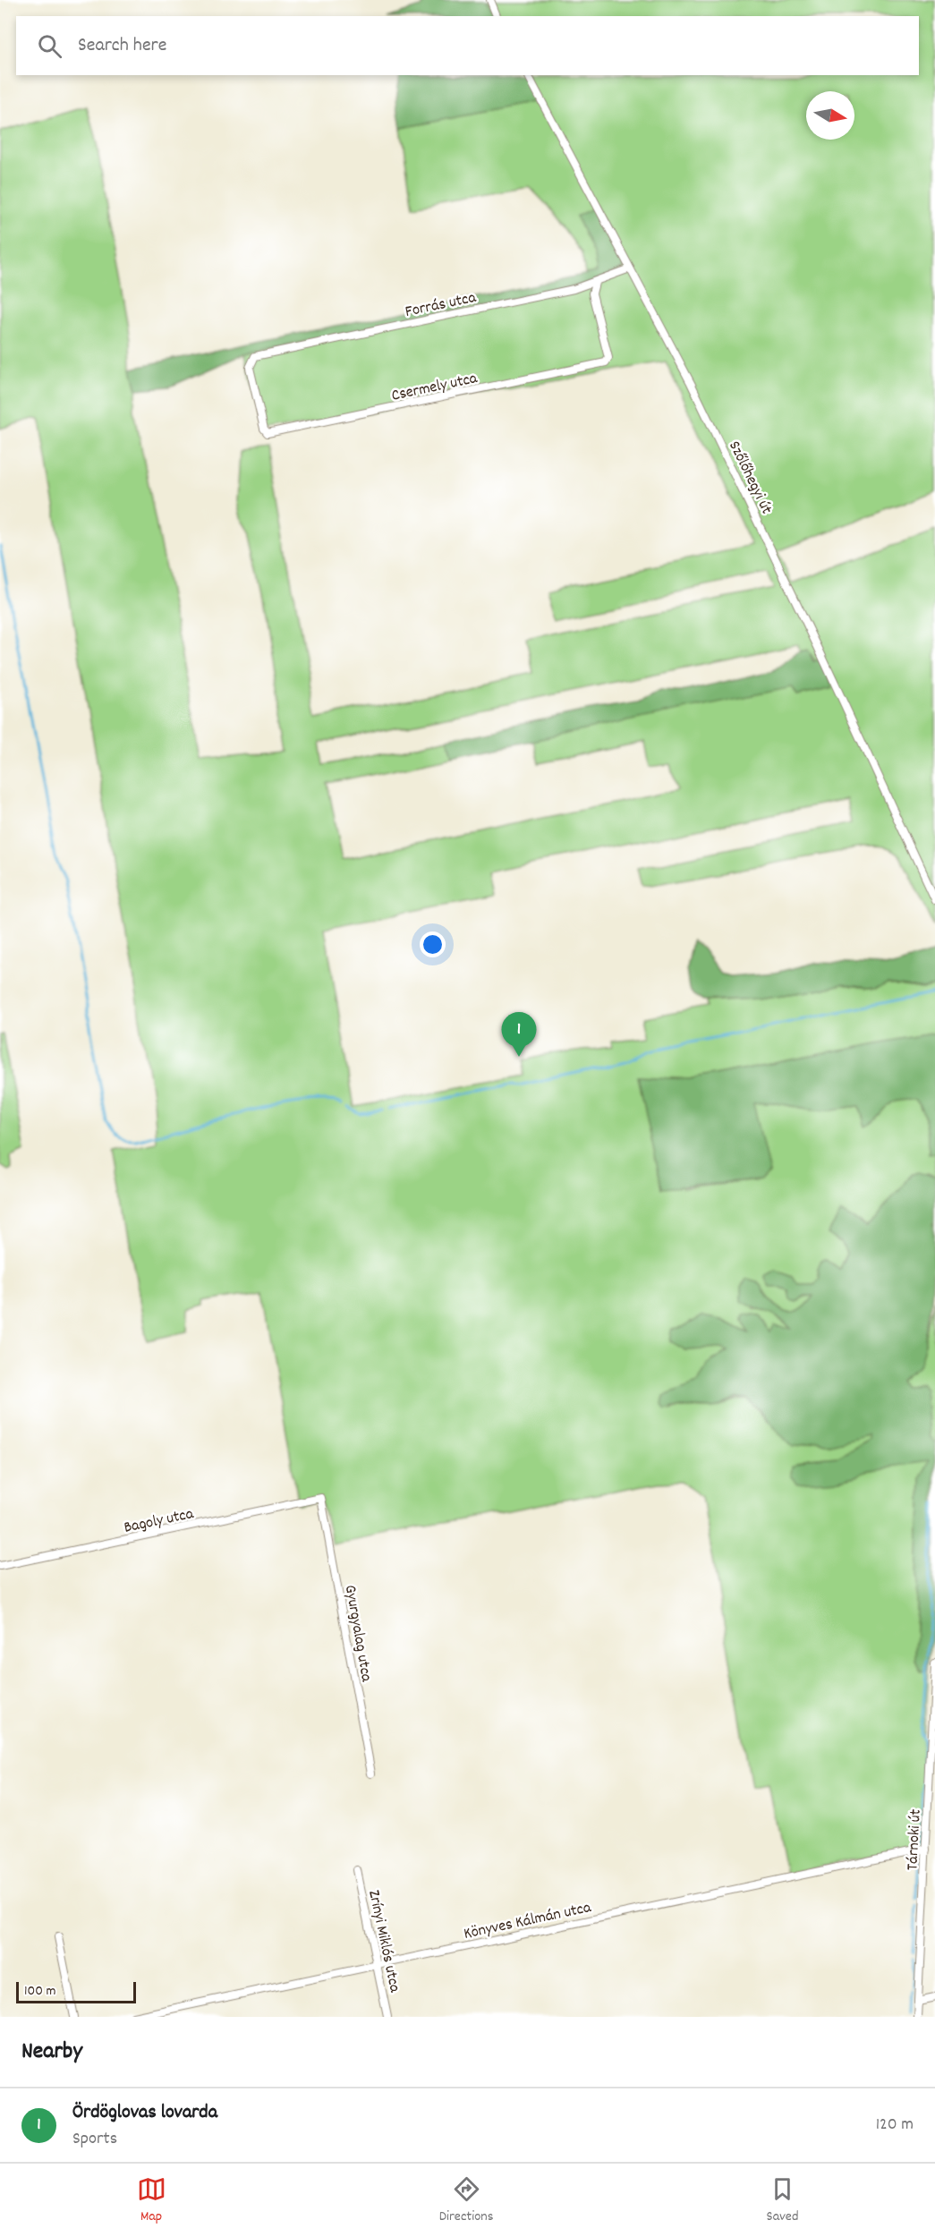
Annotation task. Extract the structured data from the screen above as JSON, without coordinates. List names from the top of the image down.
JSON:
{
  "streets": {
    "street": [
      "Forrás utca",
      "Csermely utca",
      "Szőlőhegyi út",
      "Bagoly utca",
      "Gyurgyalag utca",
      "Tárnoki út",
      "Könyves Kálmán utca",
      "Zrínyi Miklós utca"
    ]
  },
  "crossings": [
    ["Forrás utca", "Csermely utca"],
    ["Forrás utca", "Szőlőhegyi út"],
    ["Bagoly utca", "Gyurgyalag utca"],
    ["Tárnoki út", "Könyves Kálmán utca"],
    ["Könyves Kálmán utca", "Zrínyi Miklós utca"]
  ],
  "scale_bar": "100 m",
  "north": "right",
  "page": {
    "search": "Search here",
    "pins": "1",
    "scale": "100 m",
    "heading": "Nearby",
    "list": [
      {
        "mark": "1",
        "name": "Ördöglovas lovarda",
        "note": "Sports",
        "value": "120 m"
      }
    ],
    "nav": ["Map", "Directions", "Saved"]
  }
}
